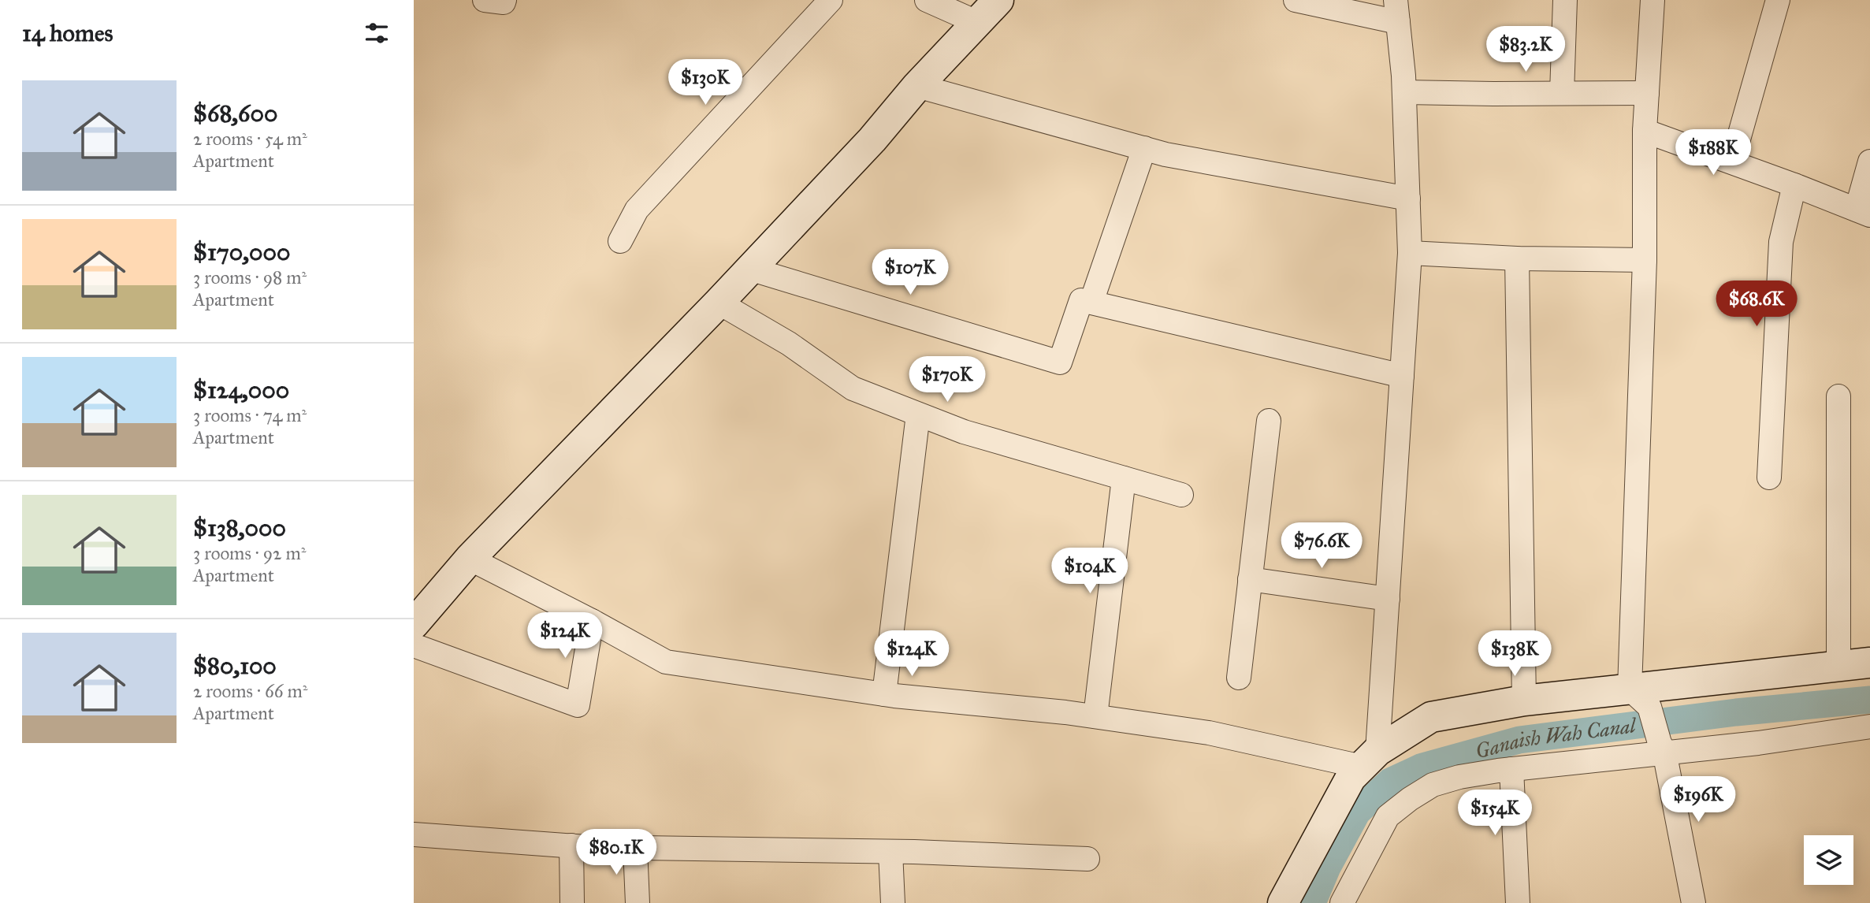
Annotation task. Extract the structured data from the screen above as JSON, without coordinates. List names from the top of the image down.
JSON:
{
  "water": ["Ganaish Wah Canal"],
  "page": {
    "heading": "14 homes",
    "price": [
      "$83.2K",
      "$130K",
      "$188K",
      "$107K",
      "$68.6K",
      "$170K",
      "$76.6K",
      "$104K",
      "$124K",
      "$124K",
      "$138K",
      "$196K",
      "$154K",
      "$80.1K"
    ],
    "list": [
      {
        "name": "$68,600",
        "note": "2 rooms · 54 m² · Apartment"
      },
      {
        "name": "$170,000",
        "note": "3 rooms · 98 m² · Apartment"
      },
      {
        "name": "$124,000",
        "note": "3 rooms · 74 m² · Apartment"
      },
      {
        "name": "$138,000",
        "note": "3 rooms · 92 m² · Apartment"
      },
      {
        "name": "$80,100",
        "note": "2 rooms · 66 m² · Apartment"
      }
    ]
  }
}
